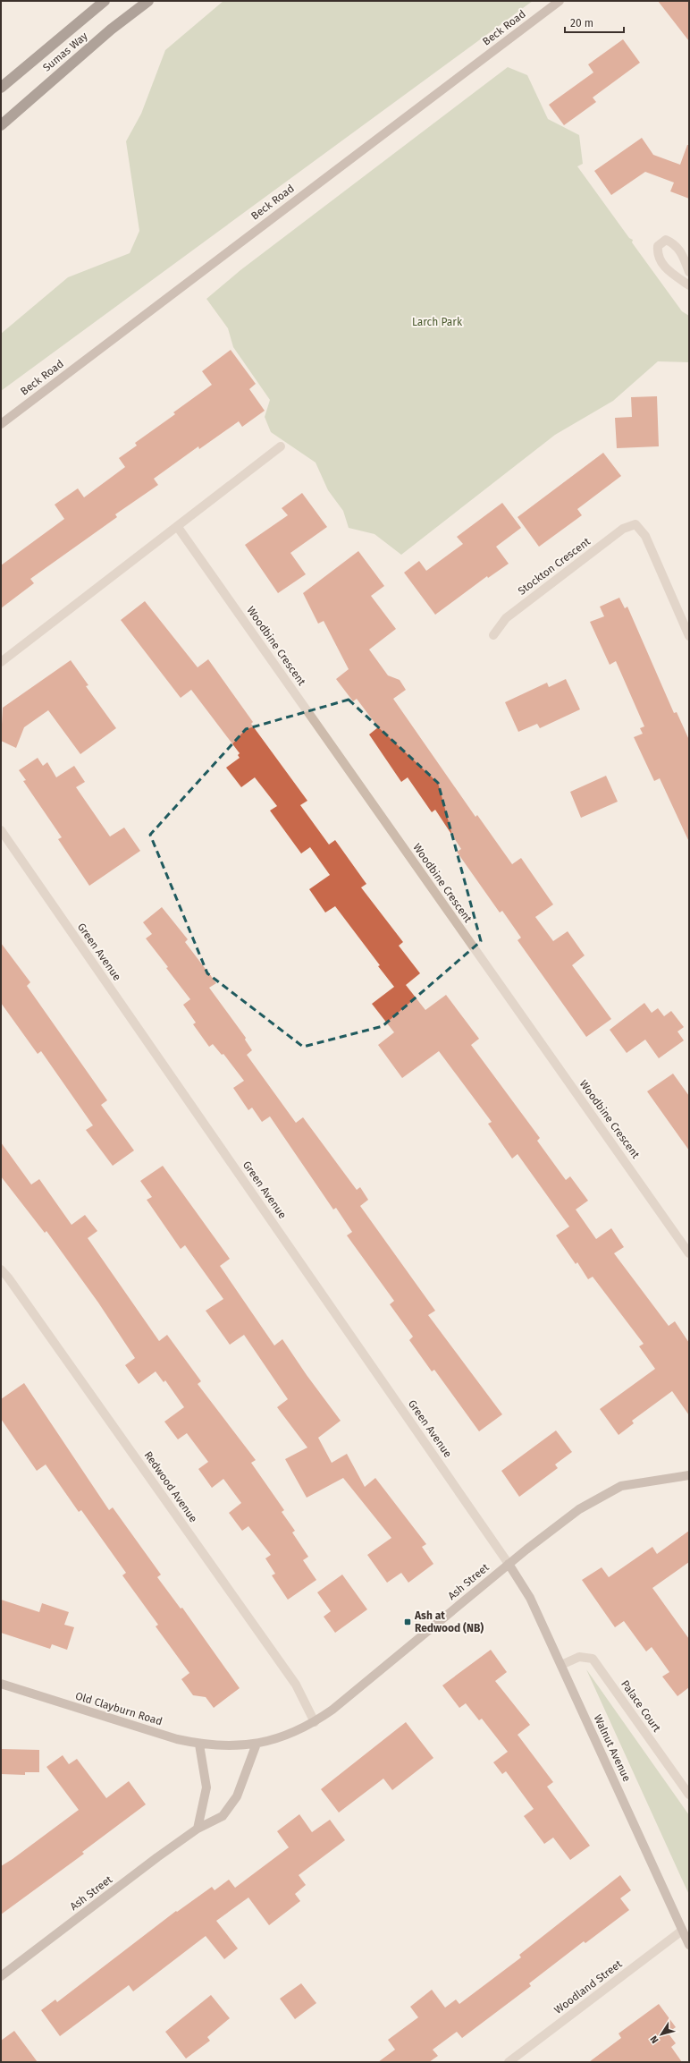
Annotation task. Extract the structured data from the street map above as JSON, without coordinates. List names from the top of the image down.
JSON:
{
  "streets": {
    "highway": ["Sumas Way"],
    "street": [
      "Beck Road",
      "Stockton Crescent",
      "Woodbine Crescent",
      "Green Avenue",
      "Redwood Avenue",
      "Ash Street",
      "Palace Court",
      "Old Clayburn Road",
      "Walnut Avenue",
      "Woodland Street"
    ]
  },
  "crossings": [
    ["Green Avenue", "Ash Street"],
    ["Green Avenue", "Walnut Avenue"],
    ["Redwood Avenue", "Ash Street"],
    ["Ash Street", "Old Clayburn Road"],
    ["Ash Street", "Walnut Avenue"],
    ["Palace Court", "Walnut Avenue"],
    ["Walnut Avenue", "Woodland Street"]
  ],
  "parks": ["Larch Park"],
  "places": {
    "transit": ["Ash at Redwood (NB)"]
  },
  "scale_bar": "20 m",
  "north": "bottom left"
}
